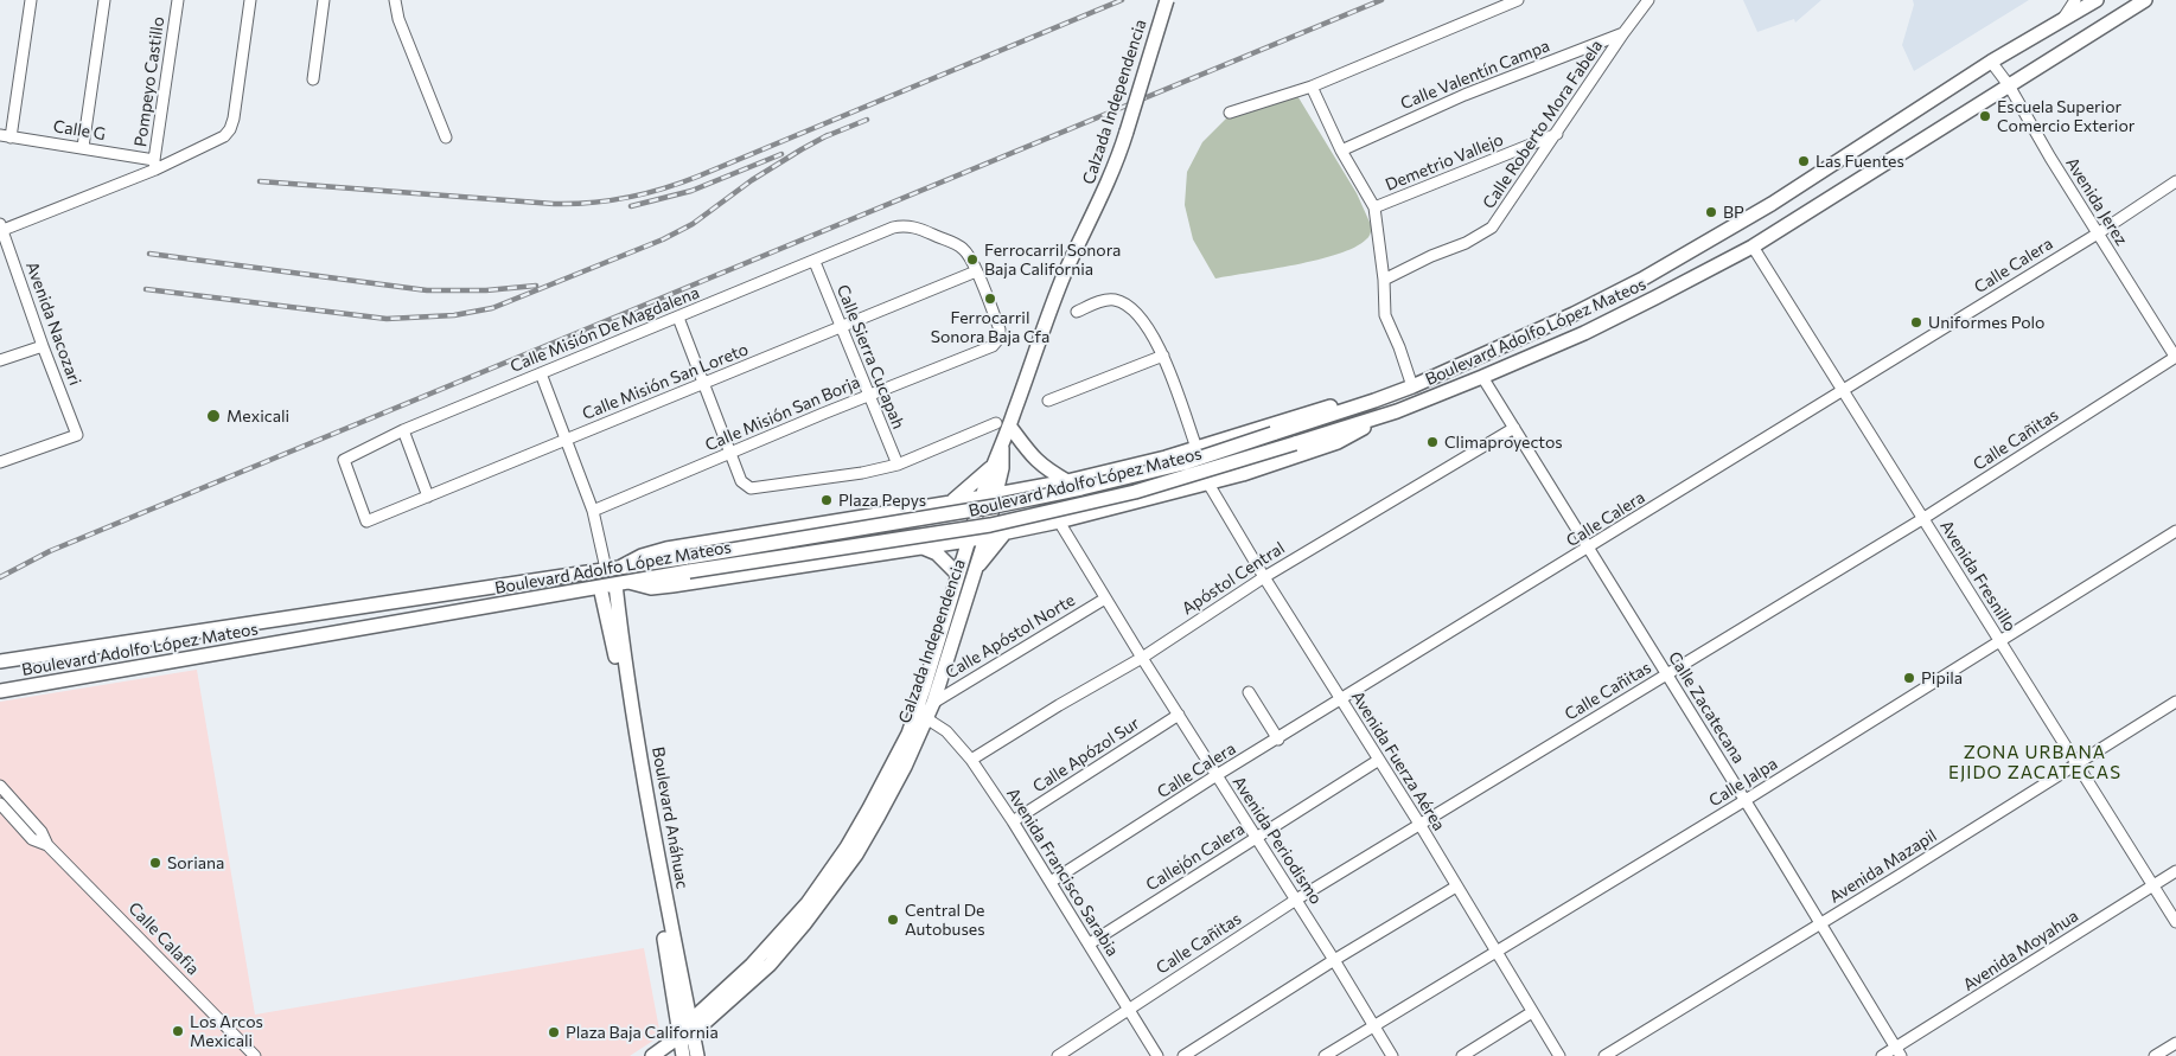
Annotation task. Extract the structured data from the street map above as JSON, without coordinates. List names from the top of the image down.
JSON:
{
  "streets": {
    "main road": ["Calzada Independencia", "Boulevard Adolfo López Mateos", "Boulevard Anáhuac"],
    "street": [
      "Calle Valentín Campa",
      "Pompeyo Castillo",
      "Calle Roberto Mora Fabela",
      "Calle G",
      "Demetrio Vallejo",
      "Avenida Jerez",
      "Calle Calera",
      "Avenida Nacozari",
      "Calle Misión De Magdalena",
      "Calle Sierra Cucapah",
      "Calle Misión San Loreto",
      "Calle Misión San Borja",
      "Calle Cañitas",
      "Avenida Fresnillo",
      "Apóstol Central",
      "Calle Apóstol Norte",
      "Calle Zacatecana",
      "Calle Apózol Sur",
      "Avenida Fuerza Aérea",
      "Calle Jalpa",
      "Avenida Periodismo",
      "Callejón Calera",
      "Avenida Mazapil",
      "Avenida Francisco Sarabia",
      "Calle Calafia",
      "Avenida Moyahua"
    ]
  },
  "crossings": [
    ["Calle Valentín Campa", "Calle Roberto Mora Fabela"],
    ["Calle Valentín Campa", "Demetrio Vallejo"],
    ["Pompeyo Castillo", "Calle G"],
    ["Calzada Independencia", "Calle Apóstol Norte"],
    ["Calzada Independencia", "Boulevard Anáhuac"],
    ["Calzada Independencia", "Avenida Francisco Sarabia"],
    ["Calle Roberto Mora Fabela", "Demetrio Vallejo"],
    ["Demetrio Vallejo", "Boulevard Adolfo López Mateos"],
    ["Avenida Jerez", "Calle Calera"],
    ["Avenida Jerez", "Boulevard Adolfo López Mateos"],
    ["Avenida Jerez", "Calle Cañitas"],
    ["Calle Calera", "Avenida Fresnillo"],
    ["Calle Calera", "Calle Zacatecana"],
    ["Calle Calera", "Avenida Fuerza Aérea"],
    ["Calle Calera", "Avenida Periodismo"],
    ["Calle Calera", "Avenida Francisco Sarabia"],
    ["Calle Misión De Magdalena", "Calle Sierra Cucapah"],
    ["Calle Misión De Magdalena", "Calle Misión San Loreto"],
    ["Calle Misión De Magdalena", "Calle Misión San Borja"],
    ["Boulevard Adolfo López Mateos", "Avenida Fresnillo"],
    ["Boulevard Adolfo López Mateos", "Calle Zacatecana"],
    ["Boulevard Adolfo López Mateos", "Boulevard Anáhuac"],
    ["Calle Sierra Cucapah", "Calle Misión San Loreto"],
    ["Calle Sierra Cucapah", "Calle Misión San Borja"],
    ["Calle Cañitas", "Avenida Fresnillo"],
    ["Calle Cañitas", "Calle Zacatecana"],
    ["Calle Cañitas", "Avenida Fuerza Aérea"],
    ["Calle Cañitas", "Avenida Periodismo"],
    ["Calle Cañitas", "Avenida Francisco Sarabia"],
    ["Avenida Fresnillo", "Calle Jalpa"],
    ["Avenida Fresnillo", "Avenida Mazapil"],
    ["Avenida Fresnillo", "Avenida Moyahua"],
    ["Apóstol Central", "Calle Zacatecana"],
    ["Apóstol Central", "Avenida Fuerza Aérea"],
    ["Apóstol Central", "Avenida Periodismo"],
    ["Apóstol Central", "Avenida Francisco Sarabia"],
    ["Calle Apóstol Norte", "Avenida Periodismo"],
    ["Calle Zacatecana", "Calle Jalpa"],
    ["Calle Zacatecana", "Avenida Mazapil"],
    ["Calle Zacatecana", "Avenida Moyahua"],
    ["Calle Apózol Sur", "Avenida Periodismo"],
    ["Calle Apózol Sur", "Avenida Francisco Sarabia"],
    ["Avenida Fuerza Aérea", "Calle Jalpa"],
    ["Avenida Fuerza Aérea", "Callejón Calera"],
    ["Calle Jalpa", "Avenida Periodismo"],
    ["Avenida Periodismo", "Callejón Calera"],
    ["Callejón Calera", "Avenida Francisco Sarabia"]
  ],
  "districts": ["ZONA URBANA EJIDO ZACATECAS"],
  "places": [
    "Escuela Superior Comercio Exterior",
    "Las Fuentes",
    "BP",
    "Ferrocarril Sonora Baja California",
    "Ferrocarril Sonora Baja Cfa",
    "Uniformes Polo",
    "Mexicali",
    "Climaproyectos",
    "Plaza Pepys",
    "Pipila",
    "Soriana",
    "Central De Autobuses",
    "Los Arcos Mexicali",
    "Plaza Baja California"
  ]
}
